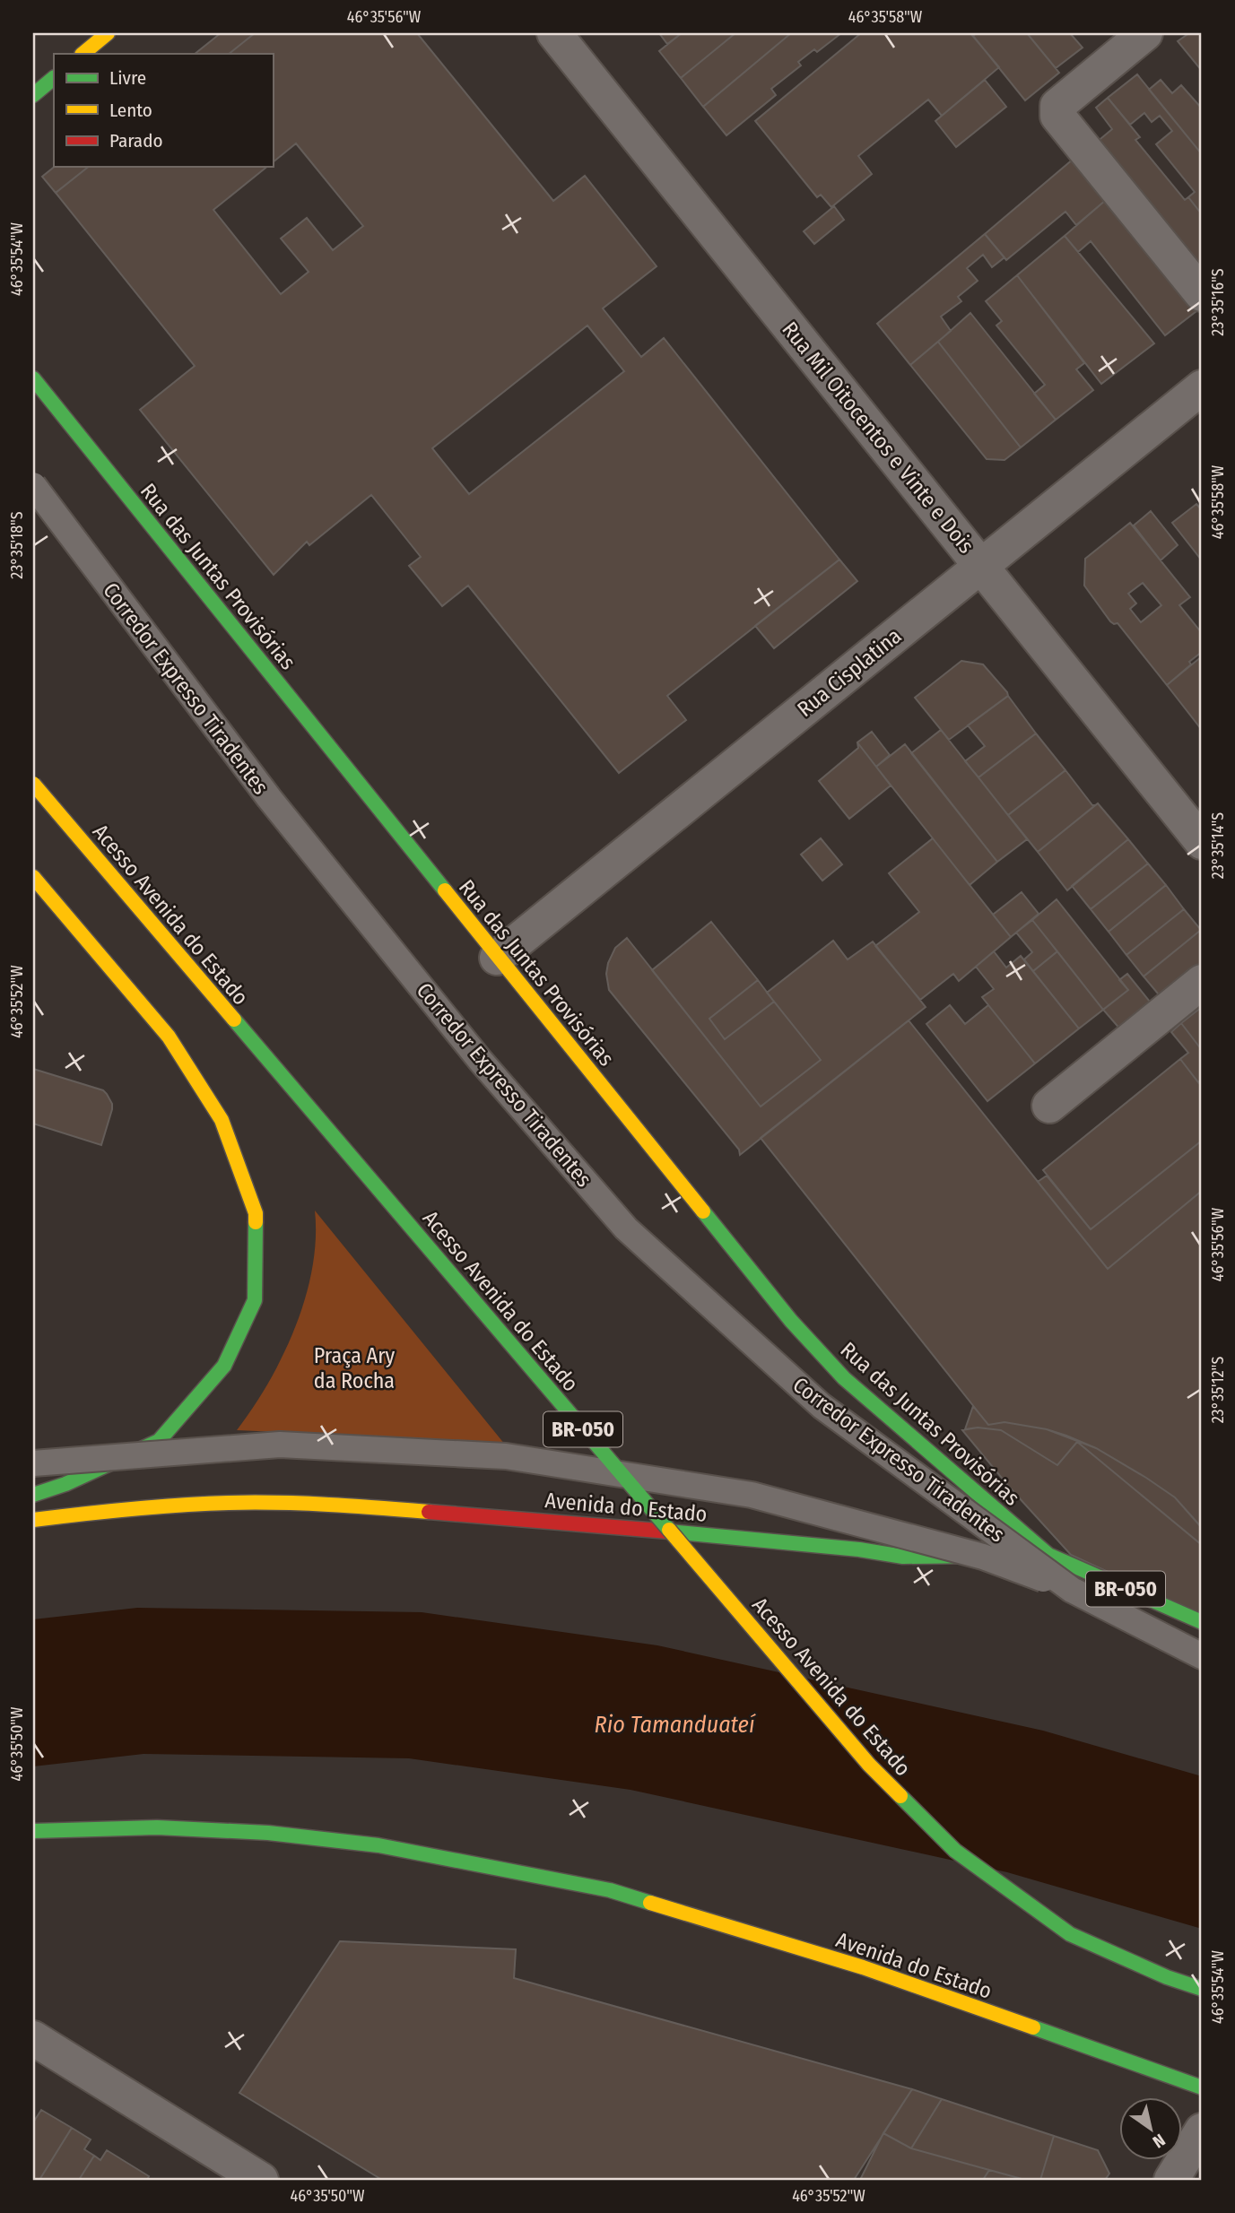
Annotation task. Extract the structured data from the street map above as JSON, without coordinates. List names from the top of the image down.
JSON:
{
  "streets": {
    "main road": [
      "Rua das Juntas Provisórias",
      "Acesso Avenida do Estado",
      "BR-050",
      "Avenida do Estado"
    ],
    "street": ["Rua Mil Oitocentos e Vinte e Dois", "Rua Cisplatina"],
    "lane": ["Corredor Expresso Tiradentes"]
  },
  "crossings": [
    ["Rua Mil Oitocentos e Vinte e Dois", "Rua Cisplatina"],
    ["Rua das Juntas Provisórias", "Rua Cisplatina"],
    ["Rua das Juntas Provisórias", "Avenida do Estado"]
  ],
  "water": ["Rio Tamanduateí"],
  "parks": ["Praça Ary da Rocha"],
  "legend": ["Livre", "Lento", "Parado"],
  "north": "bottom right",
  "coordinates": [
    "46°35'56\"W",
    "46°35'58\"W",
    "46°35'54\"W",
    "23°35'16\"S",
    "23°35'18\"S",
    "23°35'14\"S",
    "46°35'52\"W",
    "23°35'12\"S",
    "46°35'50\"W"
  ]
}
